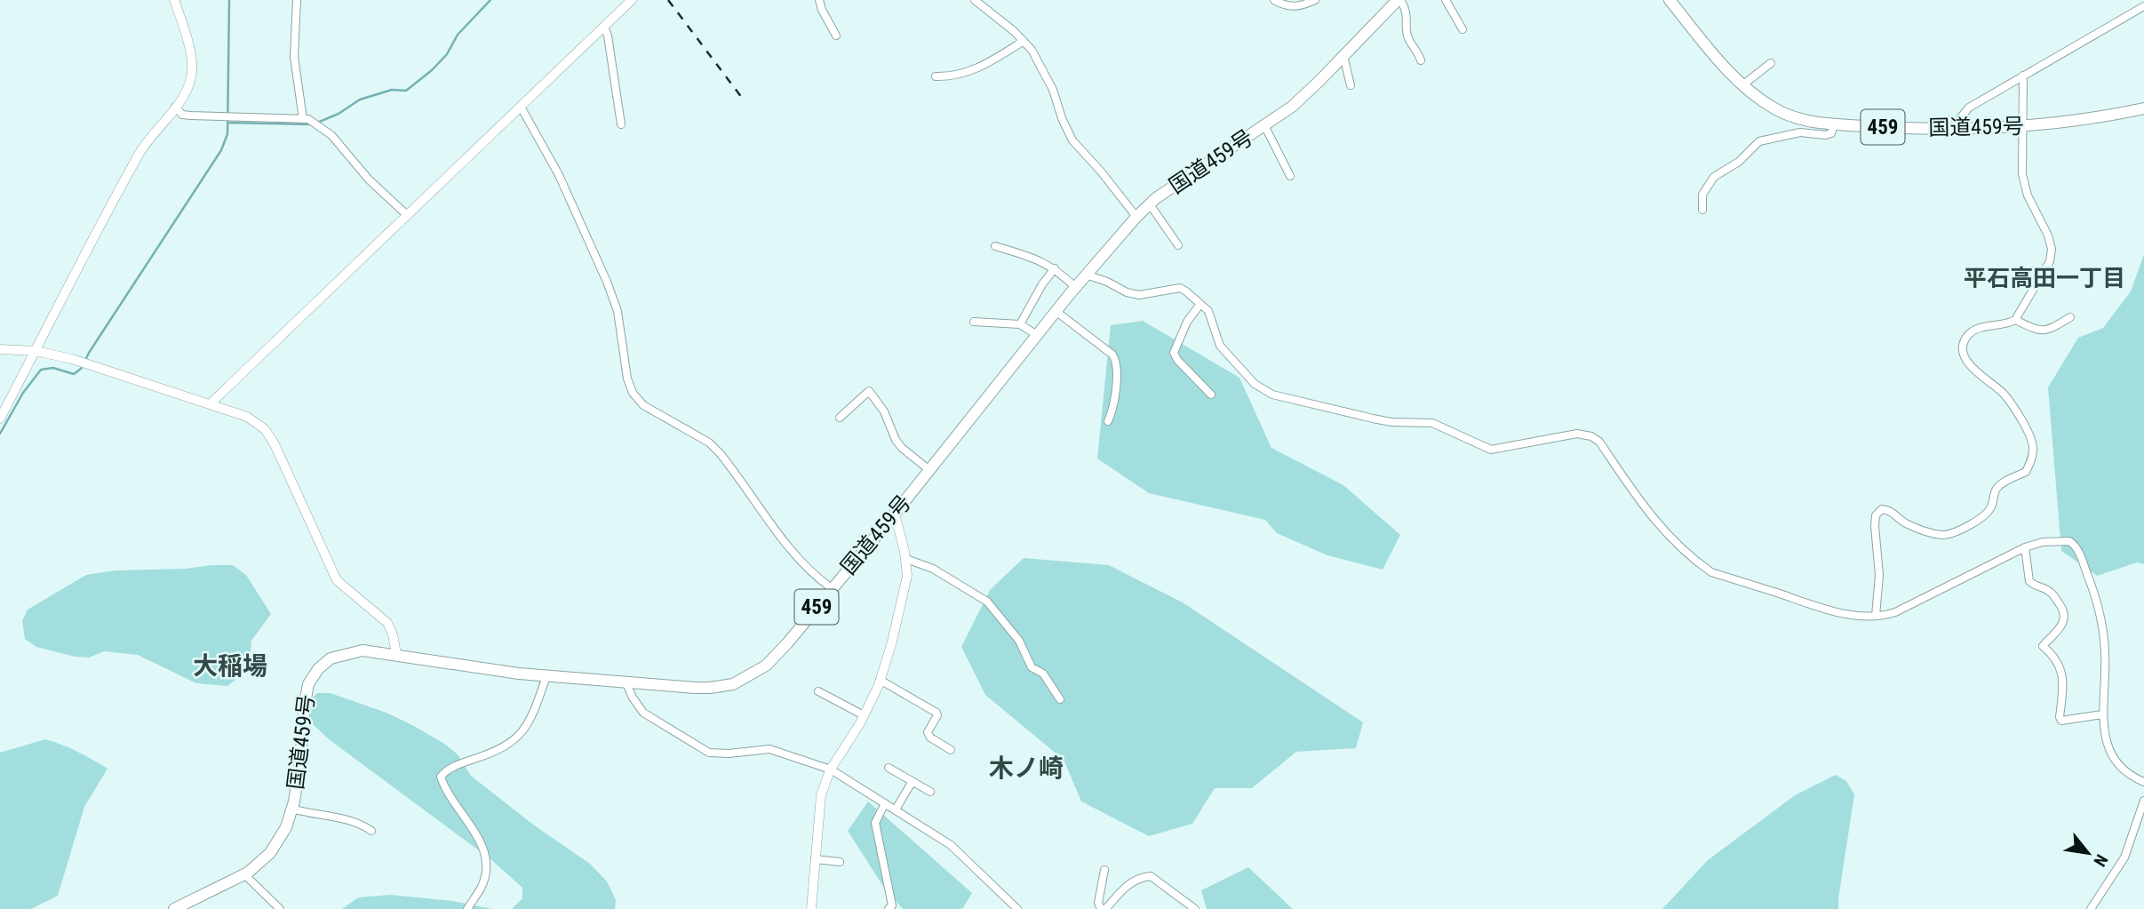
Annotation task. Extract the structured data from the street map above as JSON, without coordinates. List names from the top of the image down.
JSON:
{
  "streets": {
    "highway": ["459", "国道459号"]
  },
  "districts": ["平石高田一丁目", "大稲場", "木ノ崎"],
  "north": "bottom right"
}
